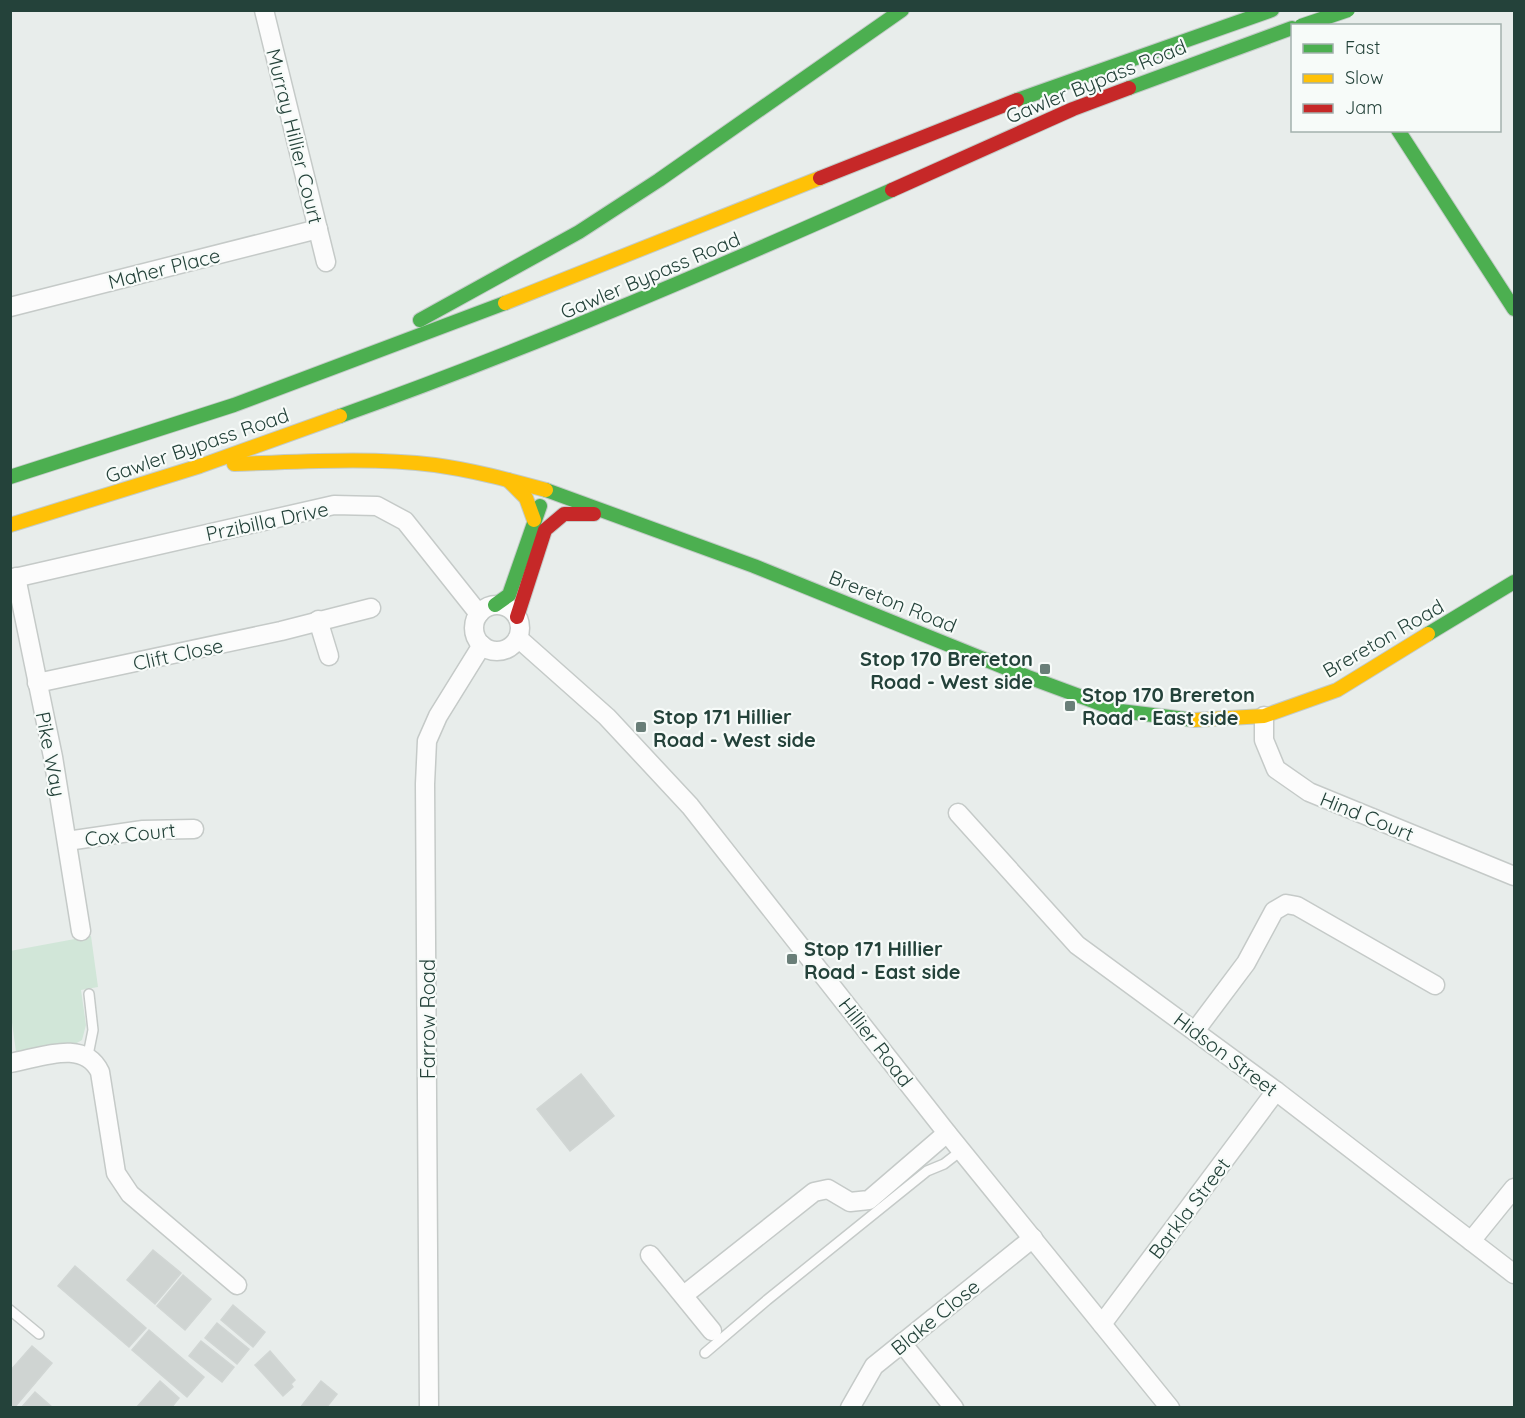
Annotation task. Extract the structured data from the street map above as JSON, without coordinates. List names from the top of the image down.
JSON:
{
  "streets": {
    "main road": ["Gawler Bypass Road", "Brereton Road"],
    "street": [
      "Murray Hillier Court",
      "Maher Place",
      "Przibilla Drive",
      "Clift Close",
      "Pike Way",
      "Hind Court",
      "Cox Court",
      "Farrow Road",
      "Hillier Road",
      "Hidson Street",
      "Barkla Street",
      "Blake Close"
    ]
  },
  "crossings": [
    ["Gawler Bypass Road", "Brereton Road"],
    ["Murray Hillier Court", "Maher Place"],
    ["Przibilla Drive", "Brereton Road"],
    ["Przibilla Drive", "Pike Way"],
    ["Przibilla Drive", "Farrow Road"],
    ["Przibilla Drive", "Hillier Road"],
    ["Brereton Road", "Hind Court"],
    ["Brereton Road", "Farrow Road"],
    ["Brereton Road", "Hillier Road"],
    ["Clift Close", "Pike Way"],
    ["Pike Way", "Cox Court"],
    ["Farrow Road", "Hillier Road"],
    ["Hillier Road", "Barkla Street"],
    ["Hillier Road", "Blake Close"],
    ["Hidson Street", "Barkla Street"]
  ],
  "places": {
    "transit": [
      "Stop 170 Brereton Road - West side",
      "Stop 170 Brereton Road - East side",
      "Stop 171 Hillier Road - West side",
      "Stop 171 Hillier Road - East side"
    ]
  },
  "legend": ["Fast", "Slow", "Jam"]
}
